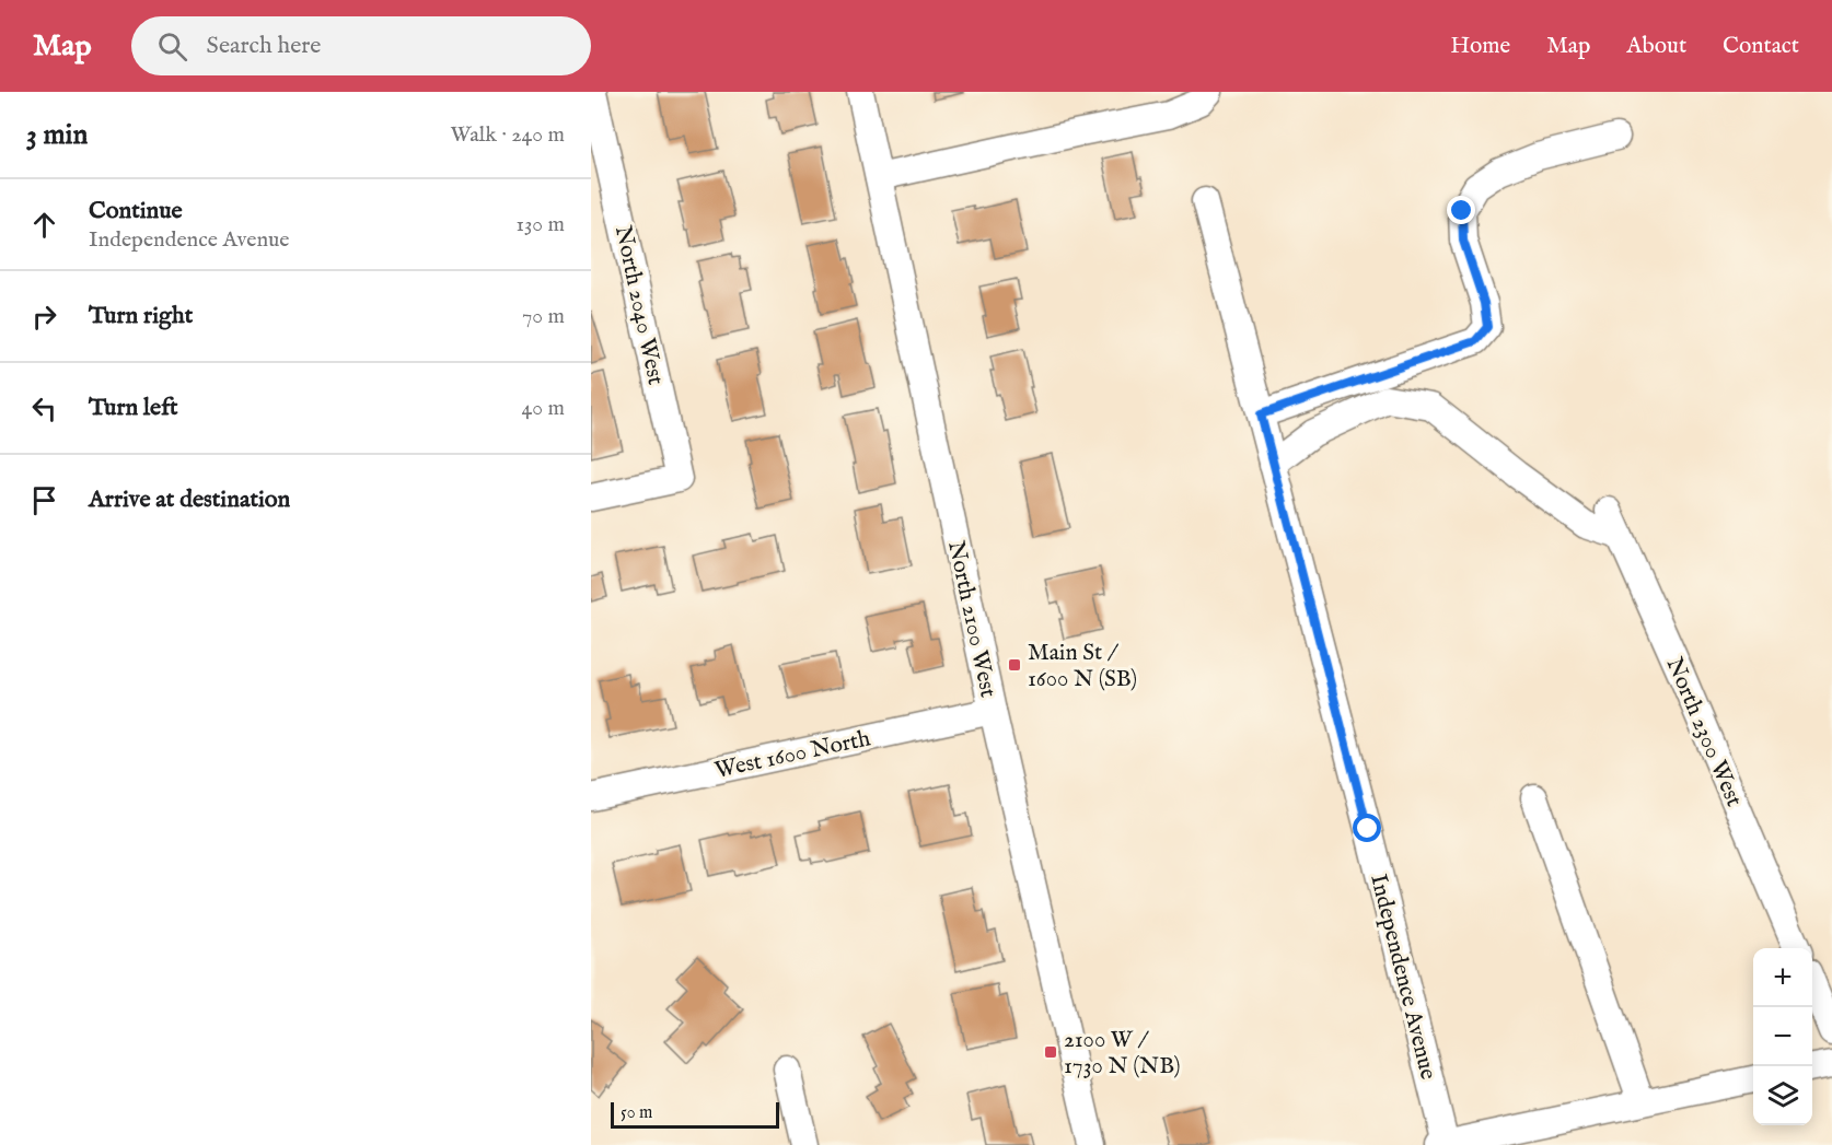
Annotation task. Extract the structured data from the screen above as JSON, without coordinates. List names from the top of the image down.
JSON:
{
  "streets": {
    "street": [
      "North 2040 West",
      "North 2100 West",
      "North 2300 West",
      "West 1600 North",
      "Independence Avenue"
    ]
  },
  "crossings": [
    ["North 2100 West", "West 1600 North"]
  ],
  "places": {
    "transit": ["Main St / 1600 N (SB)", "2100 W / 1730 N (NB)"]
  },
  "scale_bar": "50 m",
  "page": {
    "header": "Map",
    "search": "Search here",
    "nav": [
      "Home",
      "Map",
      "About",
      "Contact"
    ],
    "heading": ["3 min", "Walk · 240 m"],
    "list": [
      ["Continue", "Independence Avenue", "130 m"],
      ["Turn right", "70 m"],
      ["Turn left", "40 m"],
      "Arrive at destination"
    ],
    "map_buttons": ["+", "−"],
    "scale": "50 m"
  }
}
